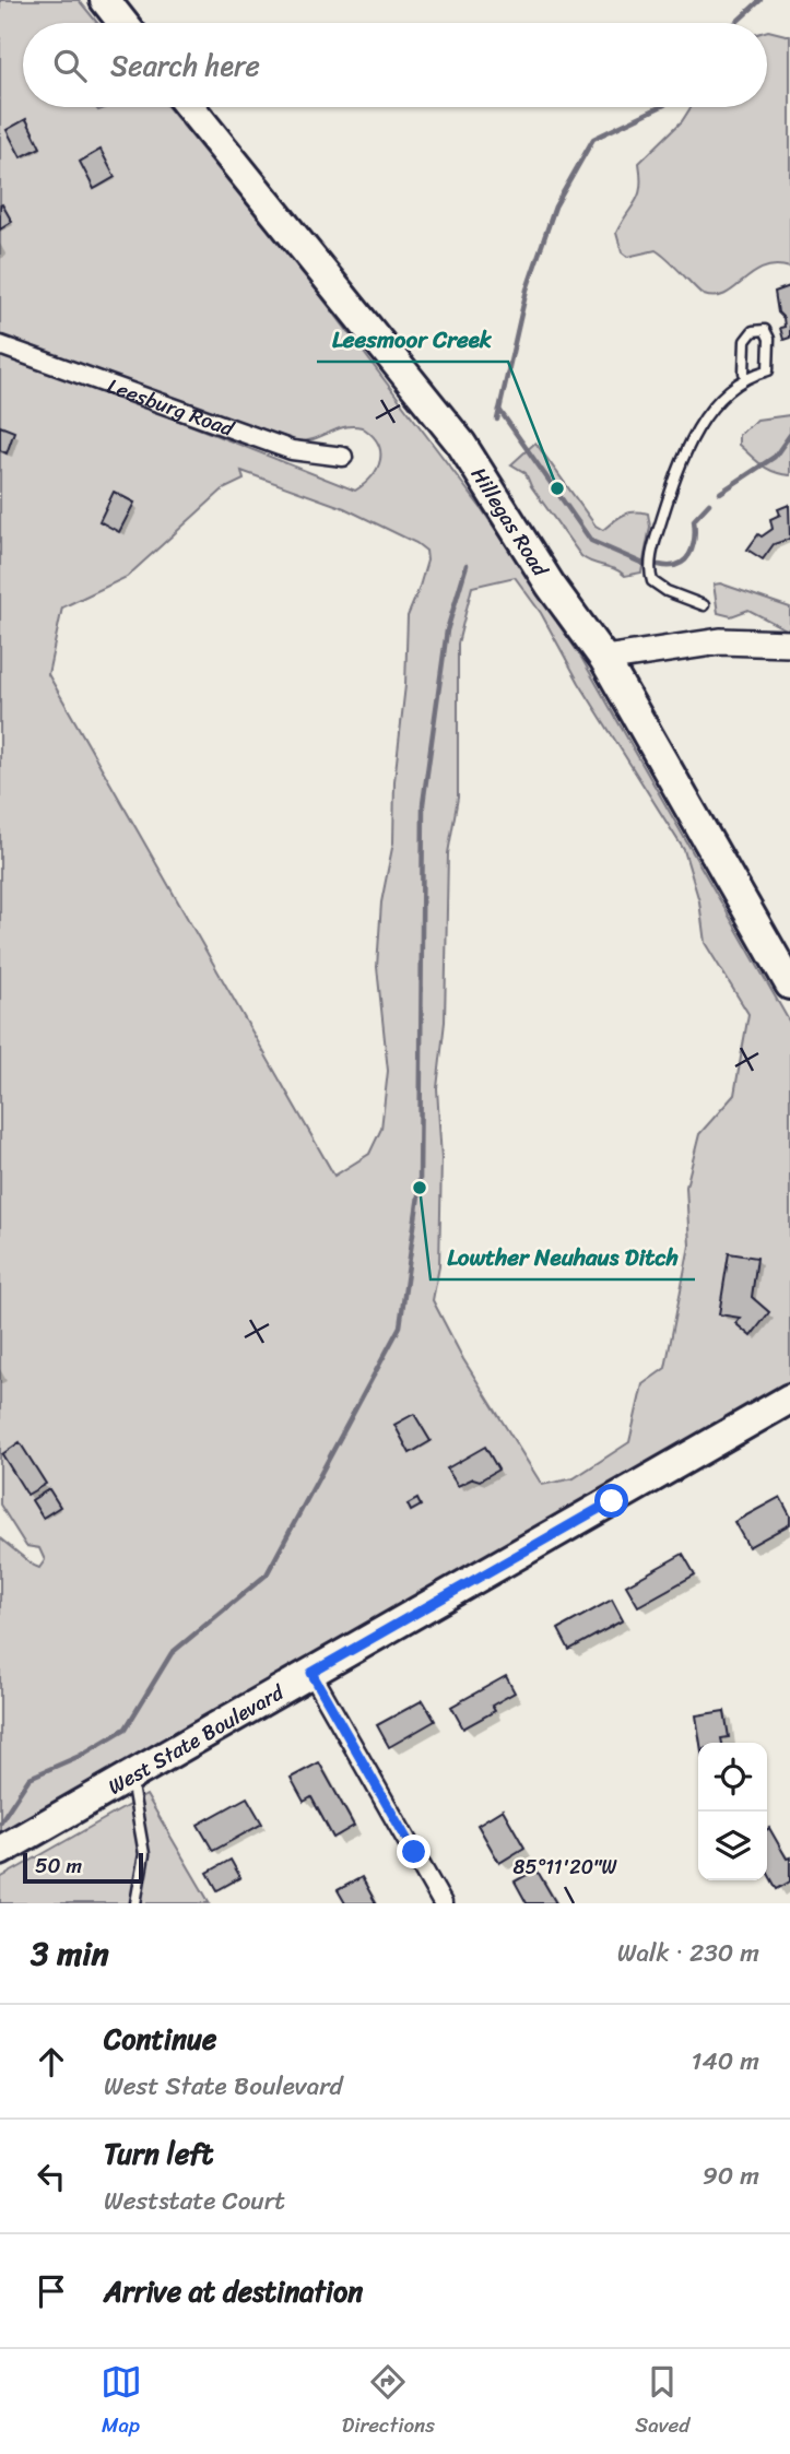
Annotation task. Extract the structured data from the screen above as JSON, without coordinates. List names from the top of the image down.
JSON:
{
  "streets": {
    "main road": ["Hillegas Road", "West State Boulevard"],
    "street": ["Leesburg Road"]
  },
  "places": ["Leesmoor Creek", "Lowther Neuhaus Ditch"],
  "scale_bar": "50 m",
  "page": {
    "search": "Search here",
    "scale": "50 m",
    "heading": ["3 min", "Walk · 230 m"],
    "list": [
      ["Continue", "West State Boulevard", "140 m"],
      ["Turn left", "Weststate Court", "90 m"],
      "Arrive at destination"
    ],
    "nav": ["Map", "Directions", "Saved"]
  },
  "coordinates": ["85°11'20\"W"]
}
